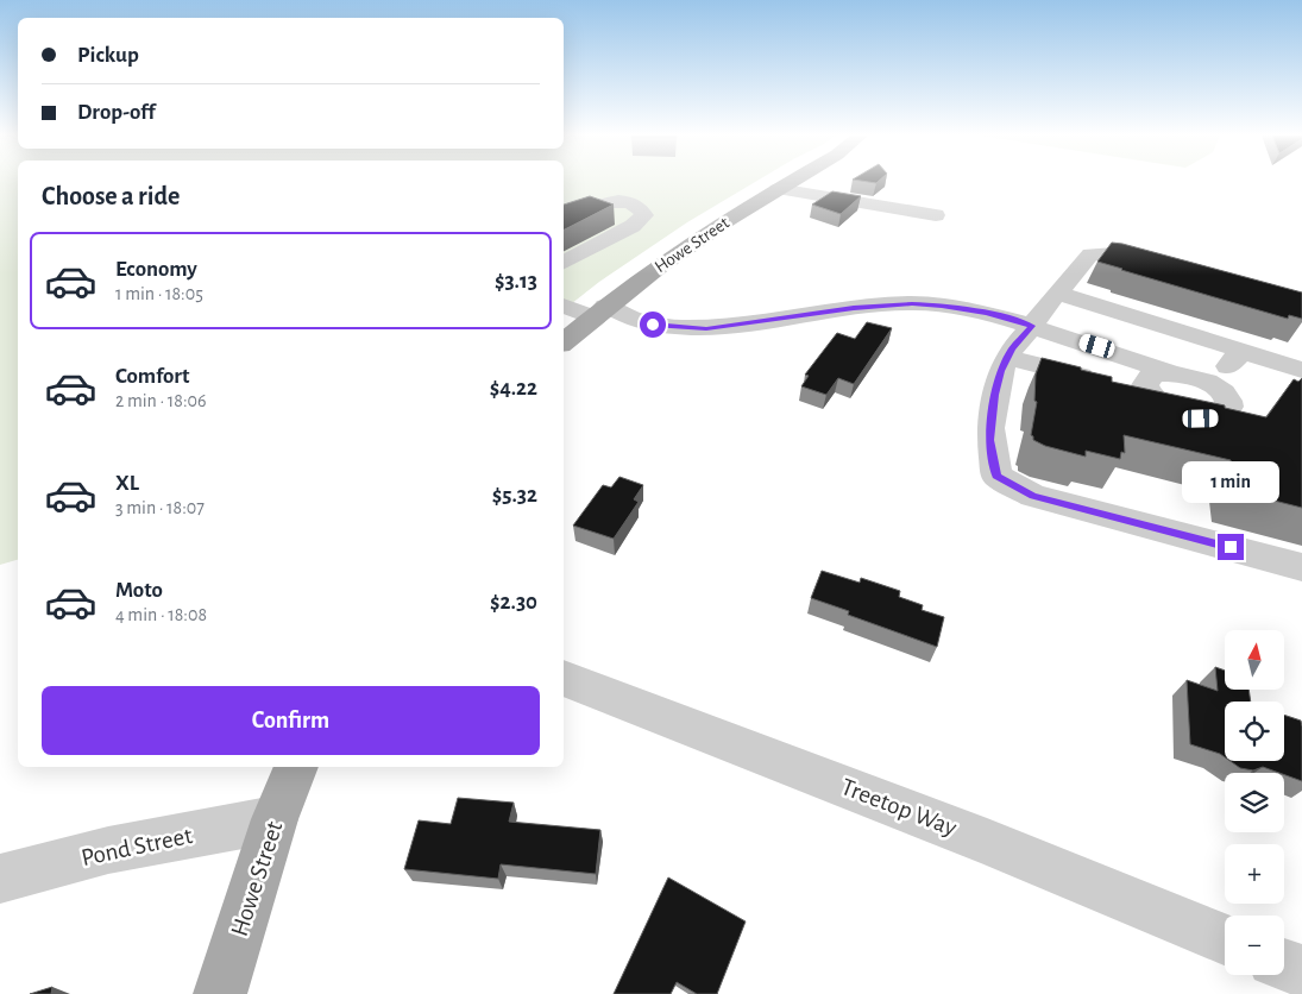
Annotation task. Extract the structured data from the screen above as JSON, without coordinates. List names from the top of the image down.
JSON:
{
  "streets": {
    "main road": ["Howe Street"],
    "street": ["Treetop Way", "Pond Street"]
  },
  "crossings": [
    ["Howe Street", "Pond Street"]
  ],
  "north": "top",
  "page": {
    "banner": ["Pickup", "Drop-off"],
    "heading": "Choose a ride",
    "list": [
      {
        "name": "Economy",
        "note": "1 min · 18:05",
        "value": "$3.13"
      },
      {
        "name": "Comfort",
        "note": "2 min · 18:06",
        "value": "$4.22"
      },
      {
        "name": "XL",
        "note": "3 min · 18:07",
        "value": "$5.32"
      },
      {
        "name": "Moto",
        "note": "4 min · 18:08",
        "value": "$2.30"
      }
    ],
    "bubble": "1 min",
    "map_buttons": ["+", "−"],
    "buttons": "Confirm"
  }
}
